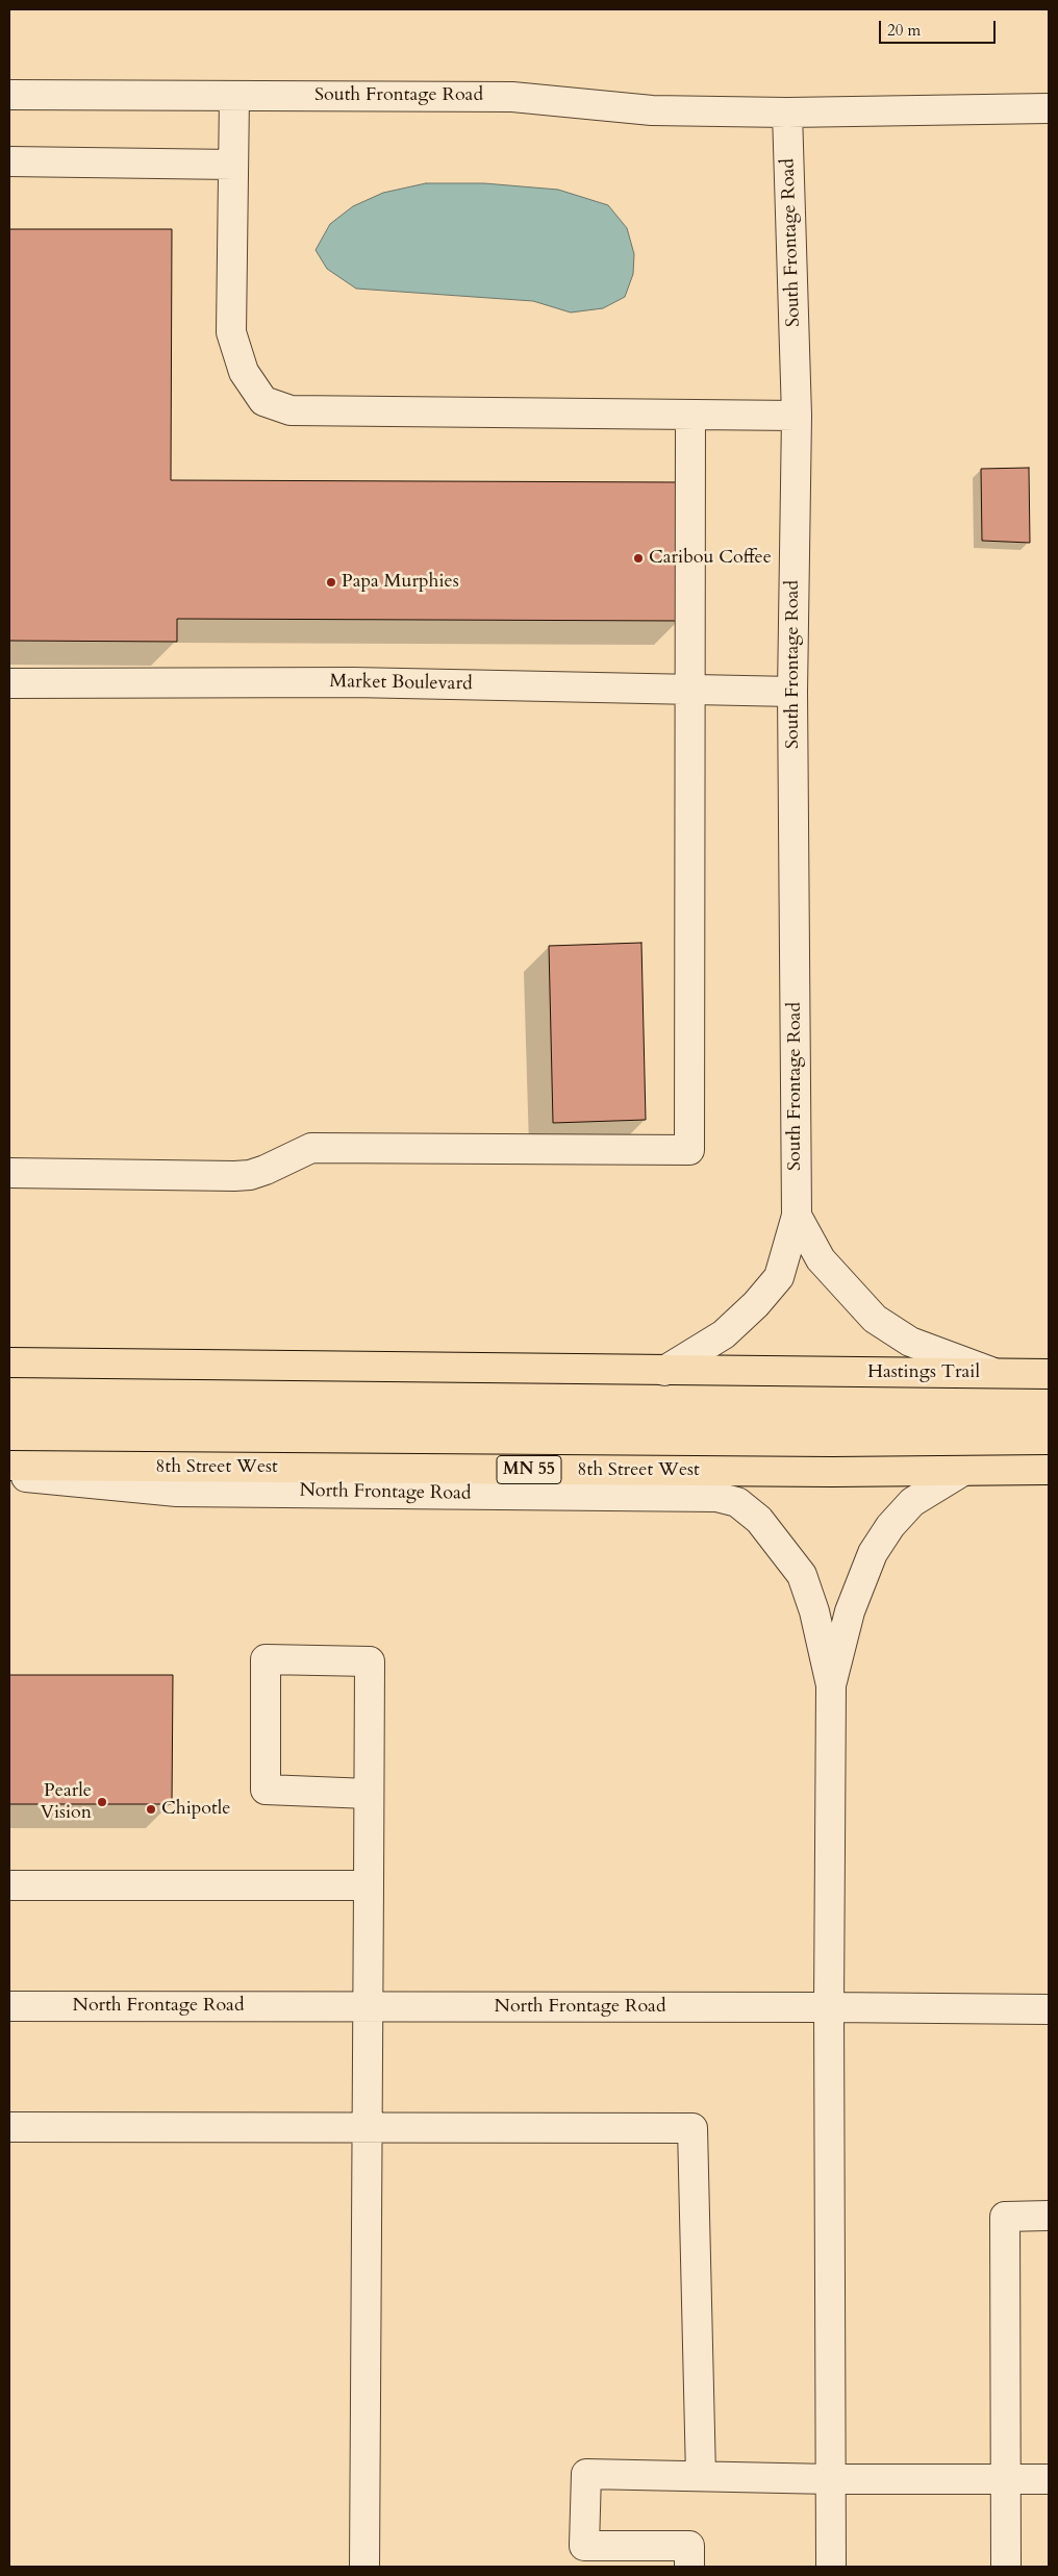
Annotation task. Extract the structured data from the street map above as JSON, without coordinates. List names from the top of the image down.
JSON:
{
  "streets": {
    "highway": ["Hastings Trail", "8th Street West", "MN 55"],
    "street": ["South Frontage Road", "Market Boulevard", "North Frontage Road"]
  },
  "crossings": [
    ["South Frontage Road", "Market Boulevard"],
    ["South Frontage Road", "Hastings Trail"],
    ["8th Street West", "North Frontage Road"]
  ],
  "places": [
    "Caribou Coffee",
    "Papa Murphies",
    "Pearle Vision",
    "Chipotle"
  ],
  "scale_bar": "20 m"
}
